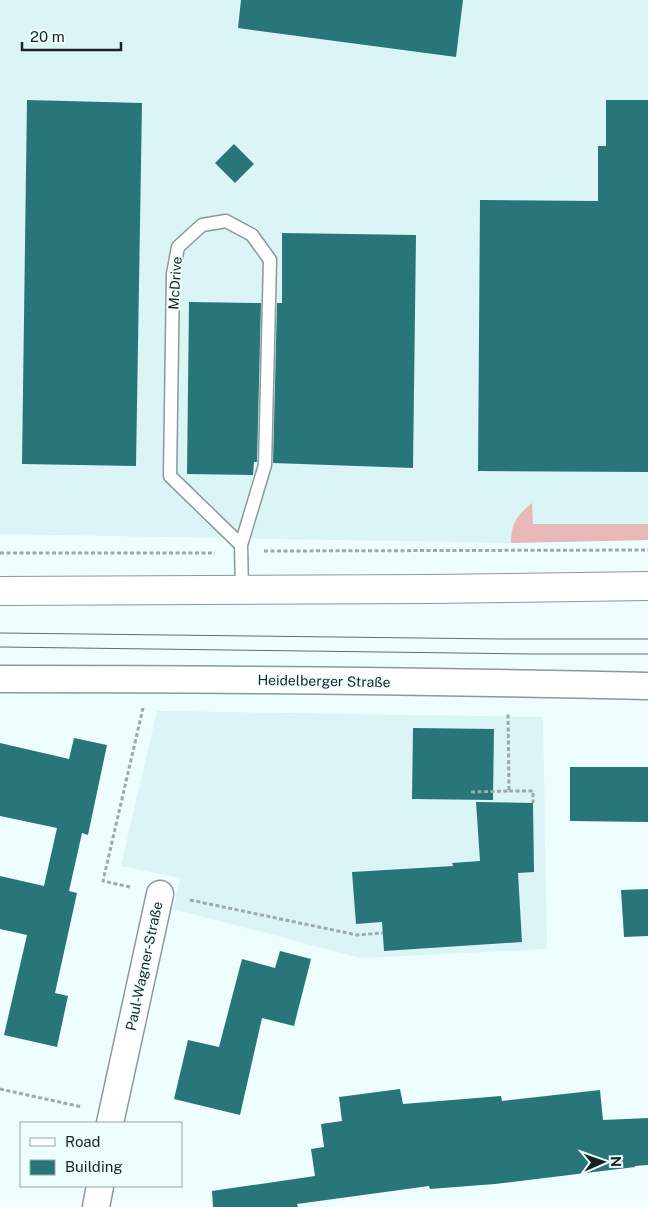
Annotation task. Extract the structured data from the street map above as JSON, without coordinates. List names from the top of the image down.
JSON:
{
  "streets": {
    "street": ["Heidelberger Straße", "Paul-Wagner-Straße"],
    "lane": ["McDrive"]
  },
  "crossings": [
    ["Heidelberger Straße", "Paul-Wagner-Straße"]
  ],
  "legend": ["Road", "Building"],
  "scale_bar": "20 m",
  "north": "right"
}
